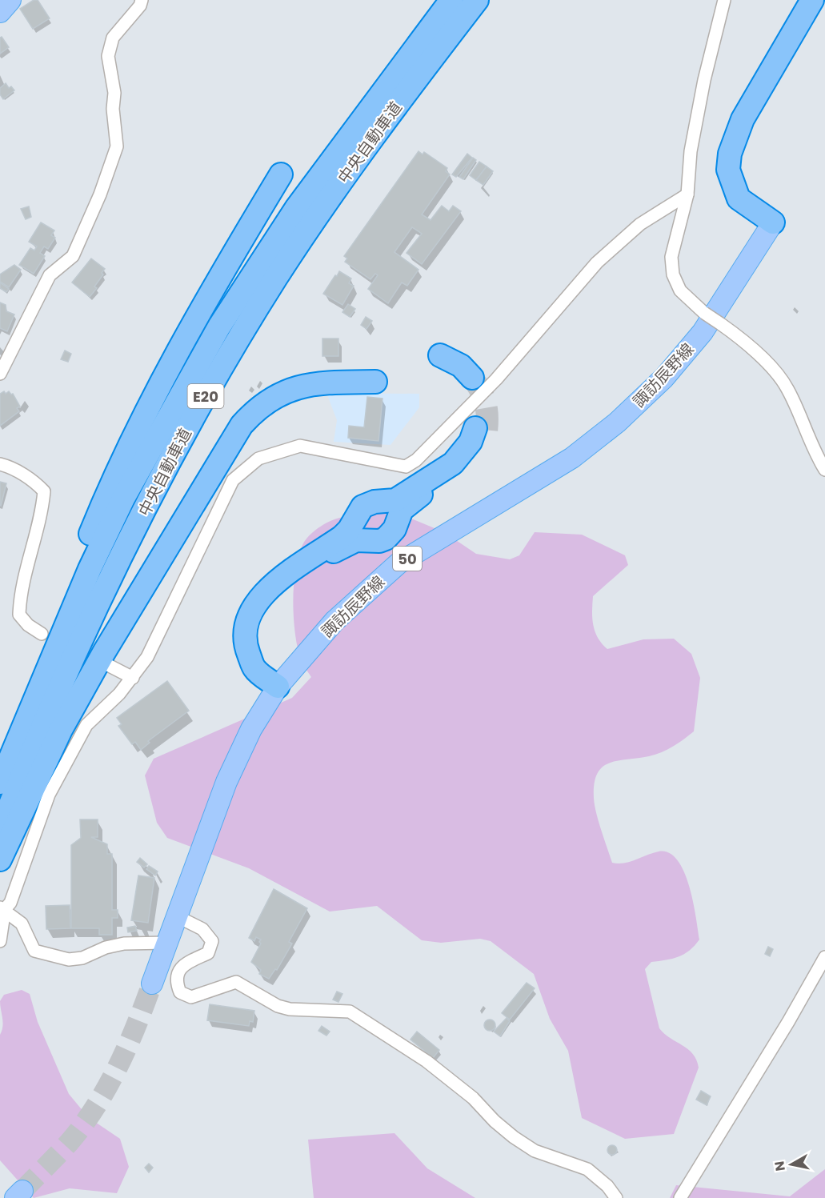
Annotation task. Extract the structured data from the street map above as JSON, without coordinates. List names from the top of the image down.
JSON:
{
  "streets": {
    "highway": ["中央自動車道", "E20"],
    "main road": ["諏訪辰野線", "50"]
  },
  "north": "left"
}
